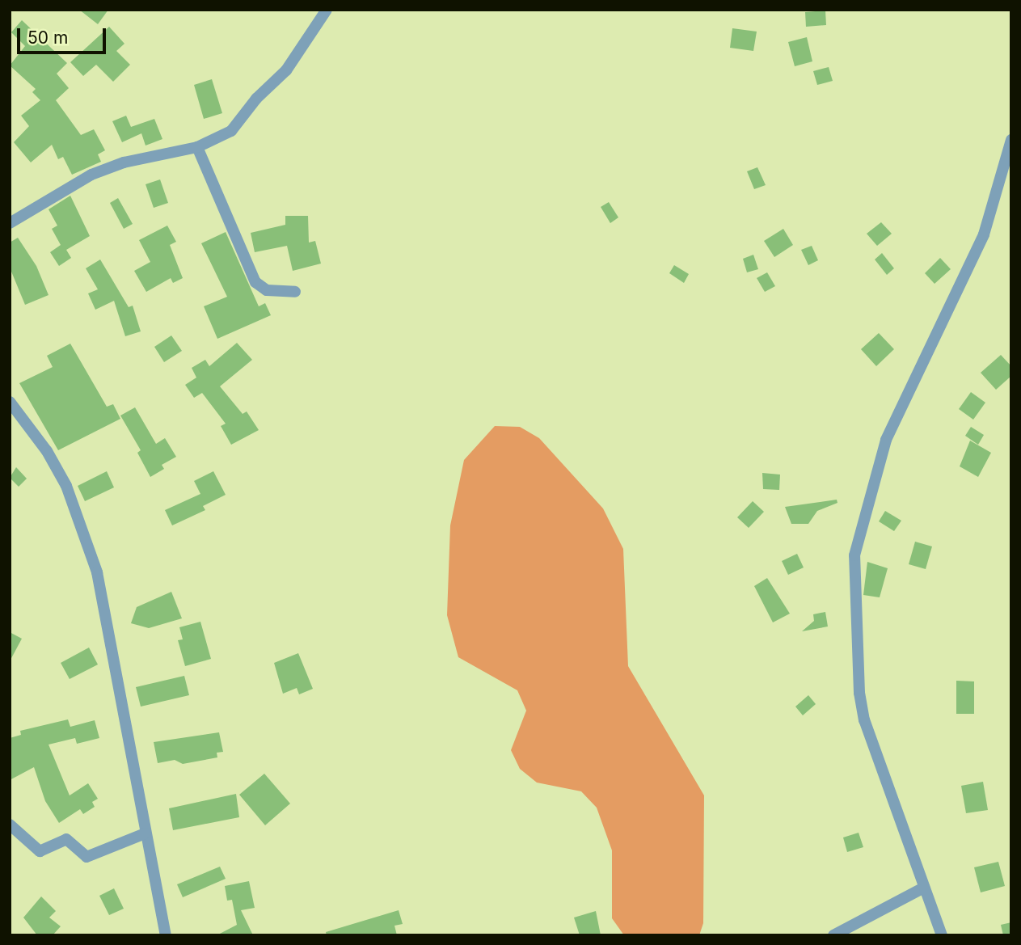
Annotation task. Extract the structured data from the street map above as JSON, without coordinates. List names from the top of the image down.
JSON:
{
  "scale_bar": "50 m"
}
